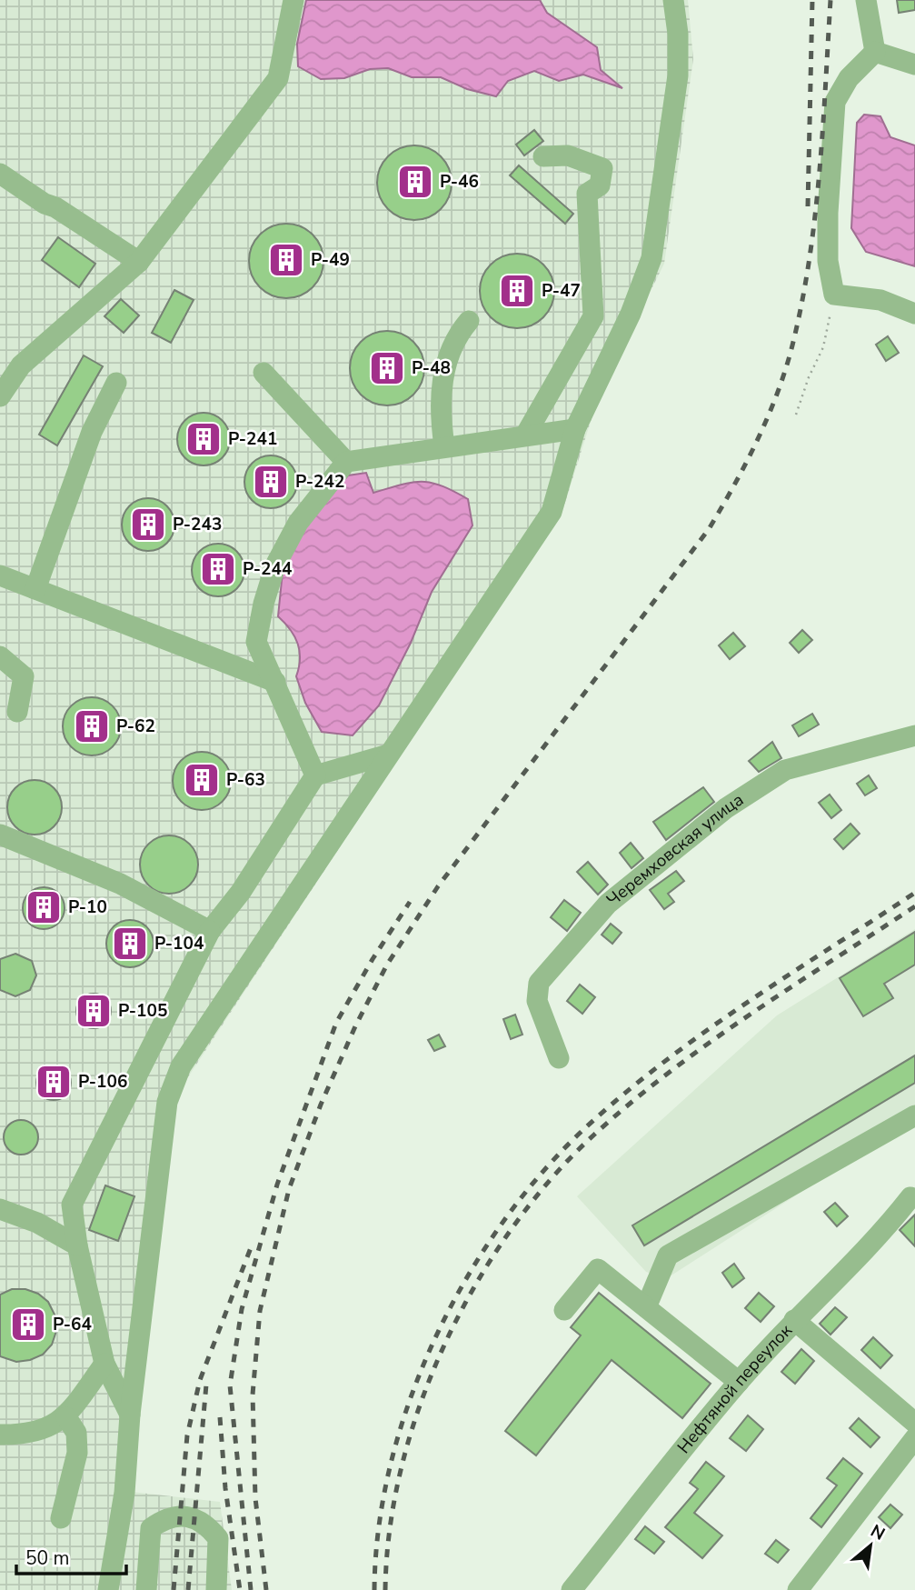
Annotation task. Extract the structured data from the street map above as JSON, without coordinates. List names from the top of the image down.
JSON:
{
  "streets": {
    "street": ["Черемховская улица", "Нефтяной переулок"]
  },
  "places": {
    "building": [
      "Р-46",
      "Р-49",
      "Р-47",
      "Р-48",
      "Р-241",
      "Р-242",
      "Р-243",
      "Р-244",
      "Р-62",
      "Р-63",
      "Р-10",
      "Р-104",
      "Р-105",
      "Р-106",
      "Р-64"
    ]
  },
  "scale_bar": "50 m",
  "north": "top right"
}
